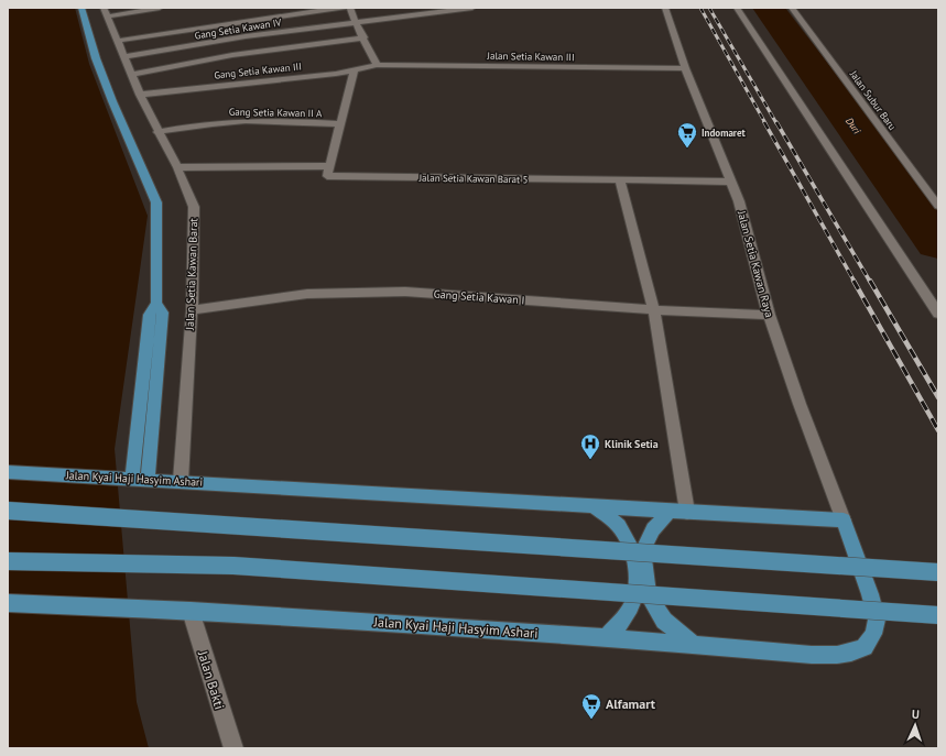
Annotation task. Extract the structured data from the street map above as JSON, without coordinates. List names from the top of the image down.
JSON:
{
  "streets": {
    "main road": ["Jalan Kyai Haji Hasyim Ashari"],
    "street": [
      "Gang Setia Kawan IV",
      "Jalan Setia Kawan III",
      "Gang Setia Kawan III",
      "Jalan Subur Baru",
      "Gang Setia Kawan II A",
      "Jalan Setia Kawan Barat 5",
      "Jalan Setia Kawan Raya",
      "Jalan Setia Kawan Barat",
      "Gang Setia Kawan I",
      "Jalan Bakti"
    ]
  },
  "crossings": [
    ["Gang Setia Kawan IV", "Jalan Setia Kawan Barat"],
    ["Jalan Setia Kawan III", "Gang Setia Kawan III"],
    ["Jalan Setia Kawan III", "Jalan Setia Kawan Raya"],
    ["Gang Setia Kawan III", "Jalan Setia Kawan Barat"],
    ["Gang Setia Kawan II A", "Jalan Setia Kawan Barat"],
    ["Jalan Setia Kawan Barat 5", "Jalan Setia Kawan Raya"],
    ["Jalan Setia Kawan Raya", "Gang Setia Kawan I"],
    ["Jalan Setia Kawan Raya", "Jalan Kyai Haji Hasyim Ashari"],
    ["Jalan Setia Kawan Barat", "Gang Setia Kawan I"],
    ["Jalan Setia Kawan Barat", "Jalan Kyai Haji Hasyim Ashari"],
    ["Jalan Kyai Haji Hasyim Ashari", "Jalan Bakti"]
  ],
  "water": ["Duri"],
  "places": {
    "supermarket": ["Indomaret", "Alfamart"],
    "hospital": ["Klinik Setia"]
  },
  "north": "top"
}
